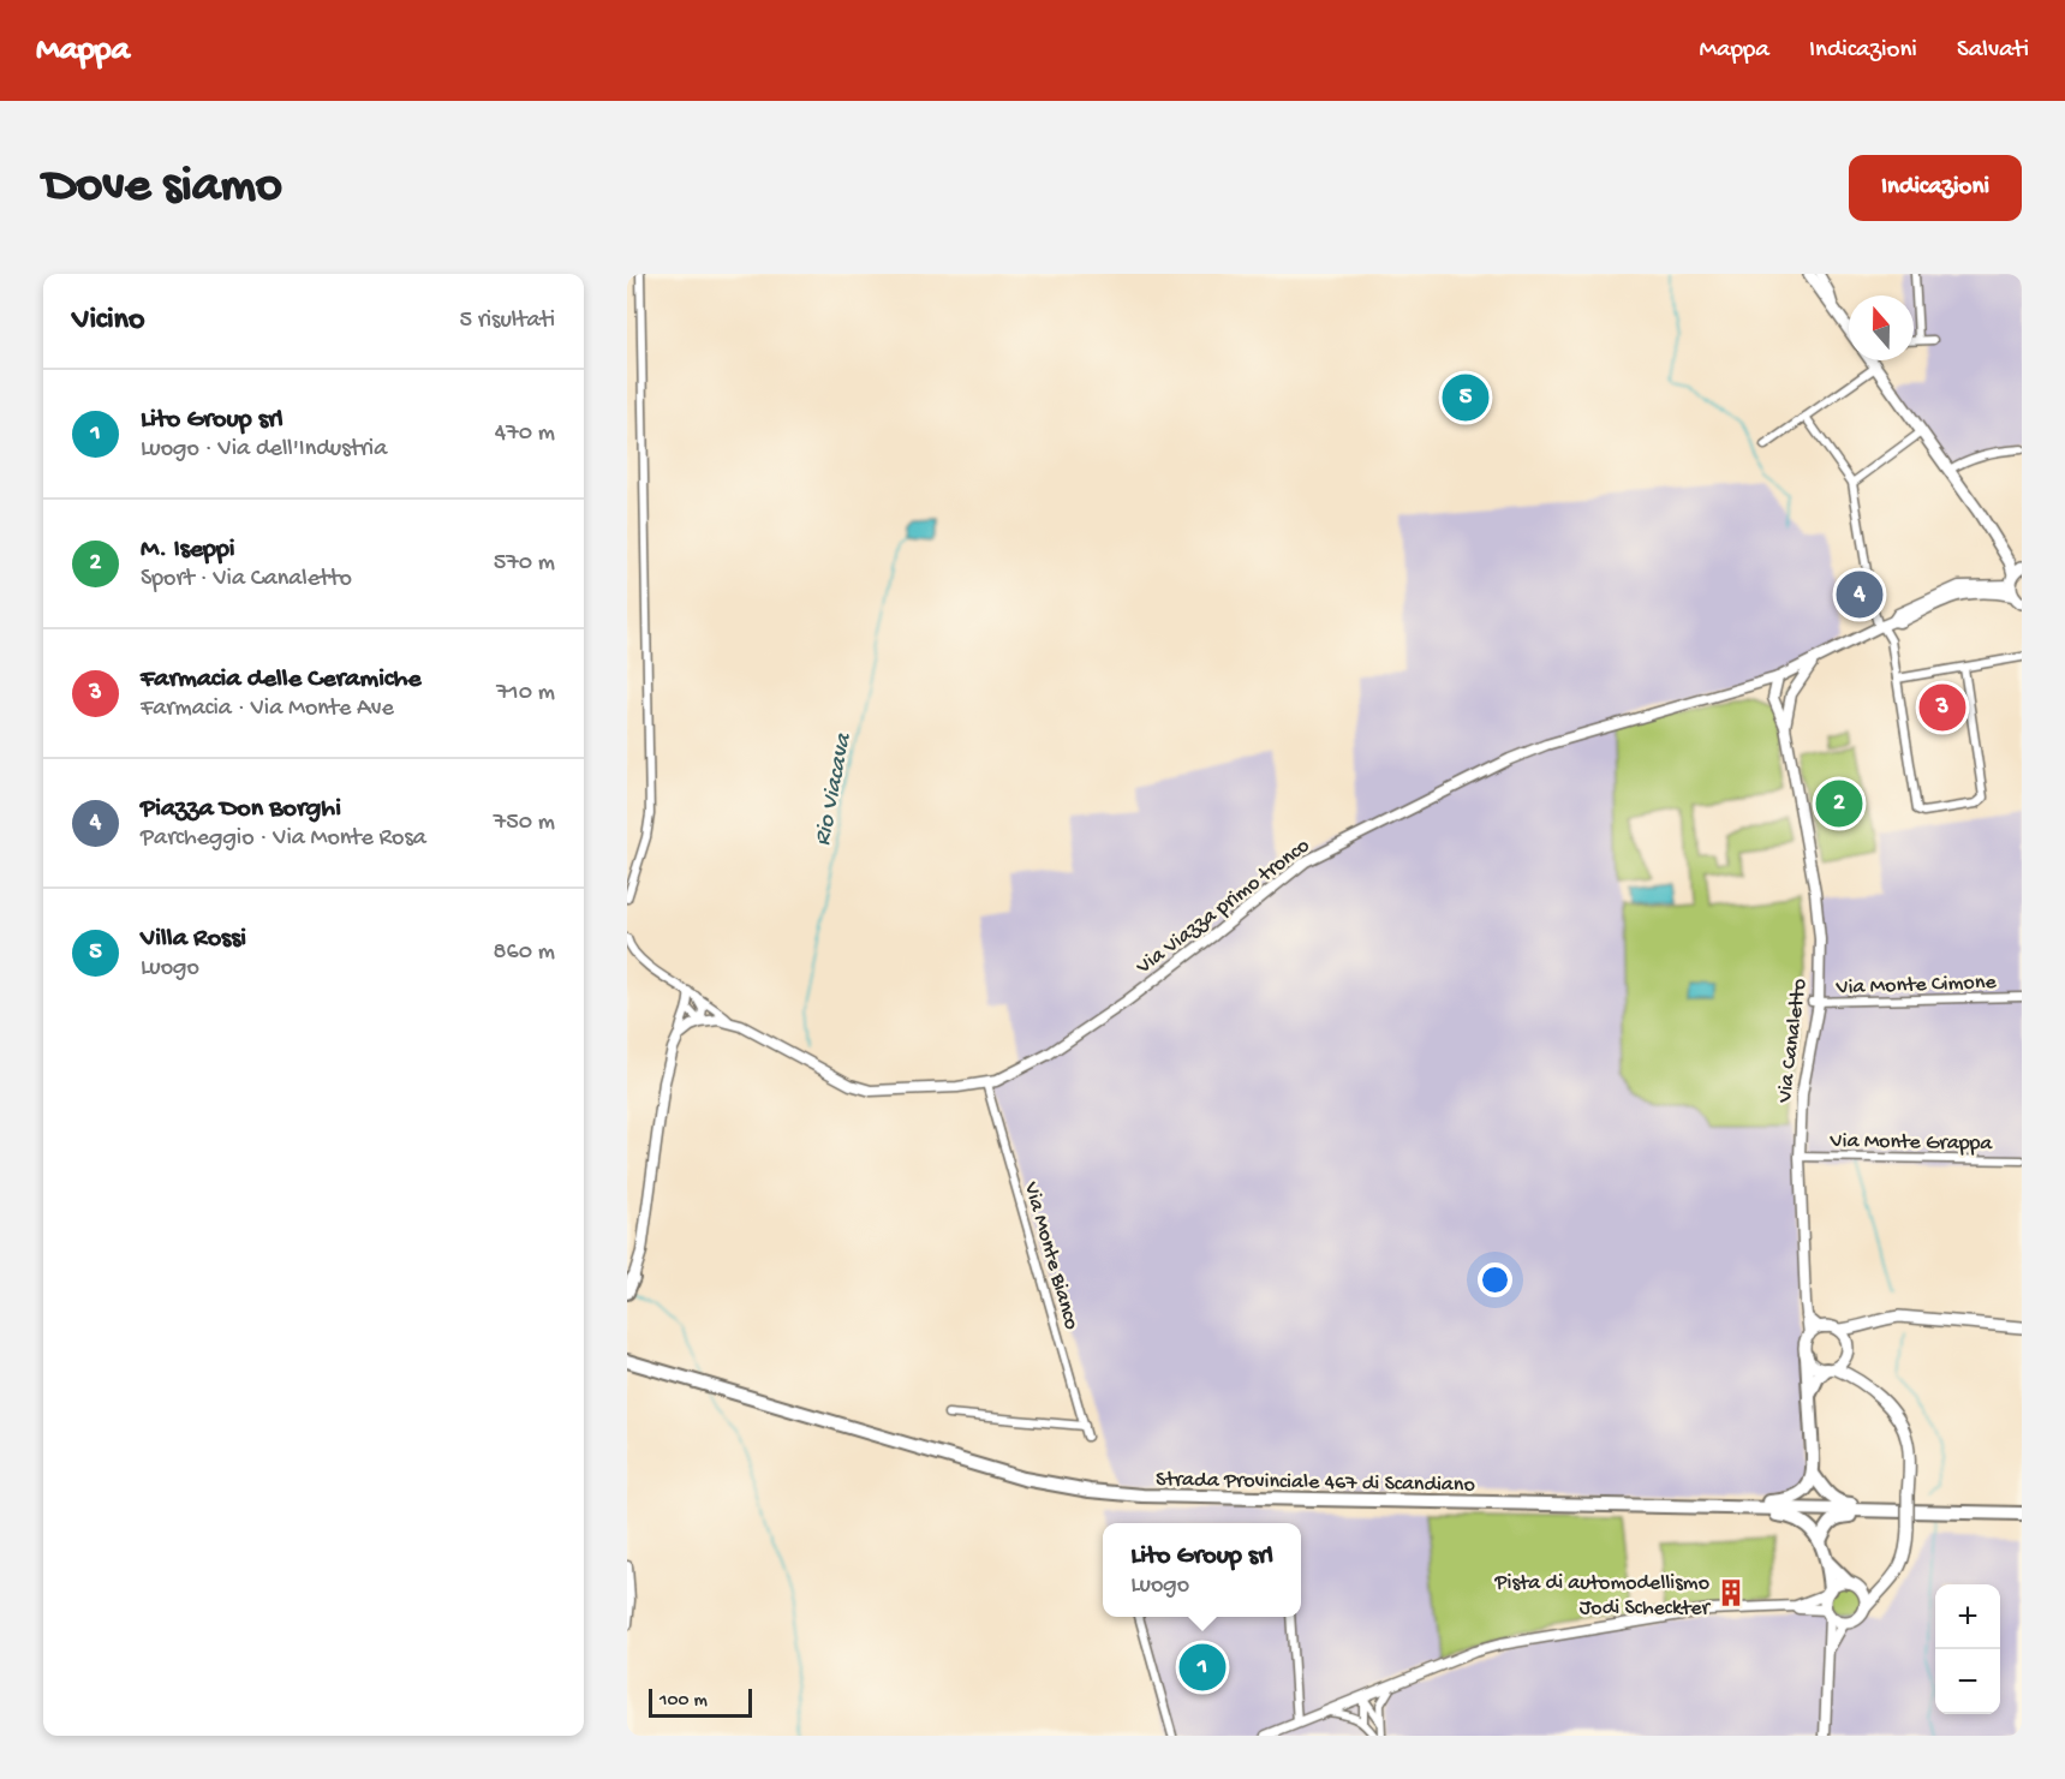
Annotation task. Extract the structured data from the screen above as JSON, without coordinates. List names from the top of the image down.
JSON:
{
  "streets": {
    "main road": ["Strada Provinciale 467 di Scandiano"],
    "street": [
      "Via Viazza primo tronco",
      "Via Monte Cimone",
      "Via Canaletto",
      "Via Monte Grappa",
      "Via Monte Bianco"
    ]
  },
  "crossings": [
    ["Via Viazza primo tronco", "Via Canaletto"],
    ["Via Viazza primo tronco", "Via Monte Bianco"],
    ["Via Monte Cimone", "Via Canaletto"],
    ["Via Canaletto", "Via Monte Grappa"]
  ],
  "water": ["Rio Viacava"],
  "places": {
    "building": ["Pista di automodellismo Jodi Scheckter"]
  },
  "scale_bar": "100 m",
  "north": "top",
  "page": {
    "header": "Mappa",
    "nav": ["Mappa", "Indicazioni", "Salvati"],
    "buttons": "Indicazioni",
    "title": "Dove siamo",
    "heading": ["Vicino", "5 risultati"],
    "list": [
      {
        "mark": "1",
        "name": "Lito Group srl",
        "note": "Luogo · Via dell'Industria",
        "value": "470 m"
      },
      {
        "mark": "2",
        "name": "M. Iseppi",
        "note": "Sport · Via Canaletto",
        "value": "570 m"
      },
      {
        "mark": "3",
        "name": "Farmacia delle Ceramiche",
        "note": "Farmacia · Via Monte Ave",
        "value": "710 m"
      },
      {
        "mark": "4",
        "name": "Piazza Don Borghi",
        "note": "Parcheggio · Via Monte Rosa",
        "value": "750 m"
      },
      {
        "mark": "5",
        "name": "Villa Rossi",
        "note": "Luogo",
        "value": "860 m"
      }
    ],
    "pins": [
      "5",
      "4",
      "3",
      "2",
      "1"
    ],
    "popup": ["Lito Group srl", "Luogo"],
    "map_buttons": ["+", "−"],
    "scale": "100 m"
  }
}
